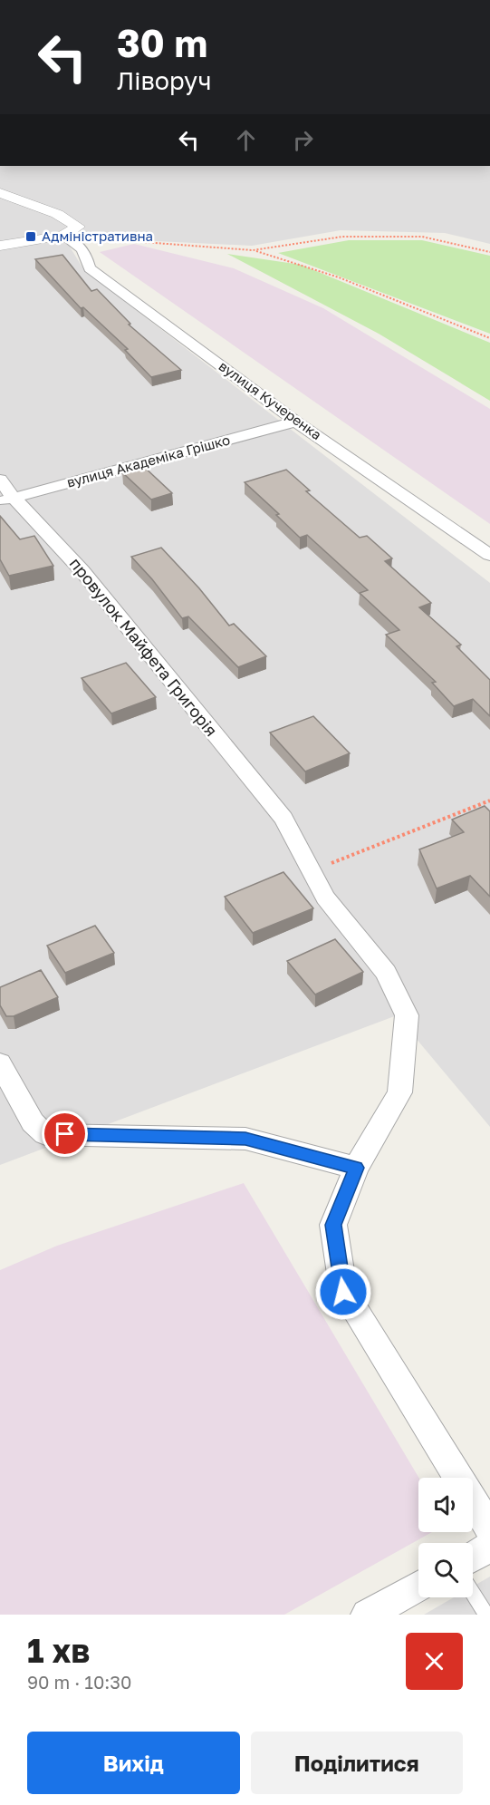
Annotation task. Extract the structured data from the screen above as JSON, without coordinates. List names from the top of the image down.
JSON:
{
  "streets": {
    "street": ["вулиця Кучеренка", "вулиця Академіка Грішко", "провулок Майфета Григорія"]
  },
  "crossings": [
    ["вулиця Кучеренка", "вулиця Академіка Грішко"],
    ["вулиця Академіка Грішко", "провулок Майфета Григорія"]
  ],
  "places": {
    "transit": ["Адміністративна"]
  },
  "page": {
    "turn": ["30 m", "Ліворуч"],
    "heading": ["1 хв", "90 m · 10:30"],
    "buttons": ["Вихід", "Поділитися"]
  }
}
